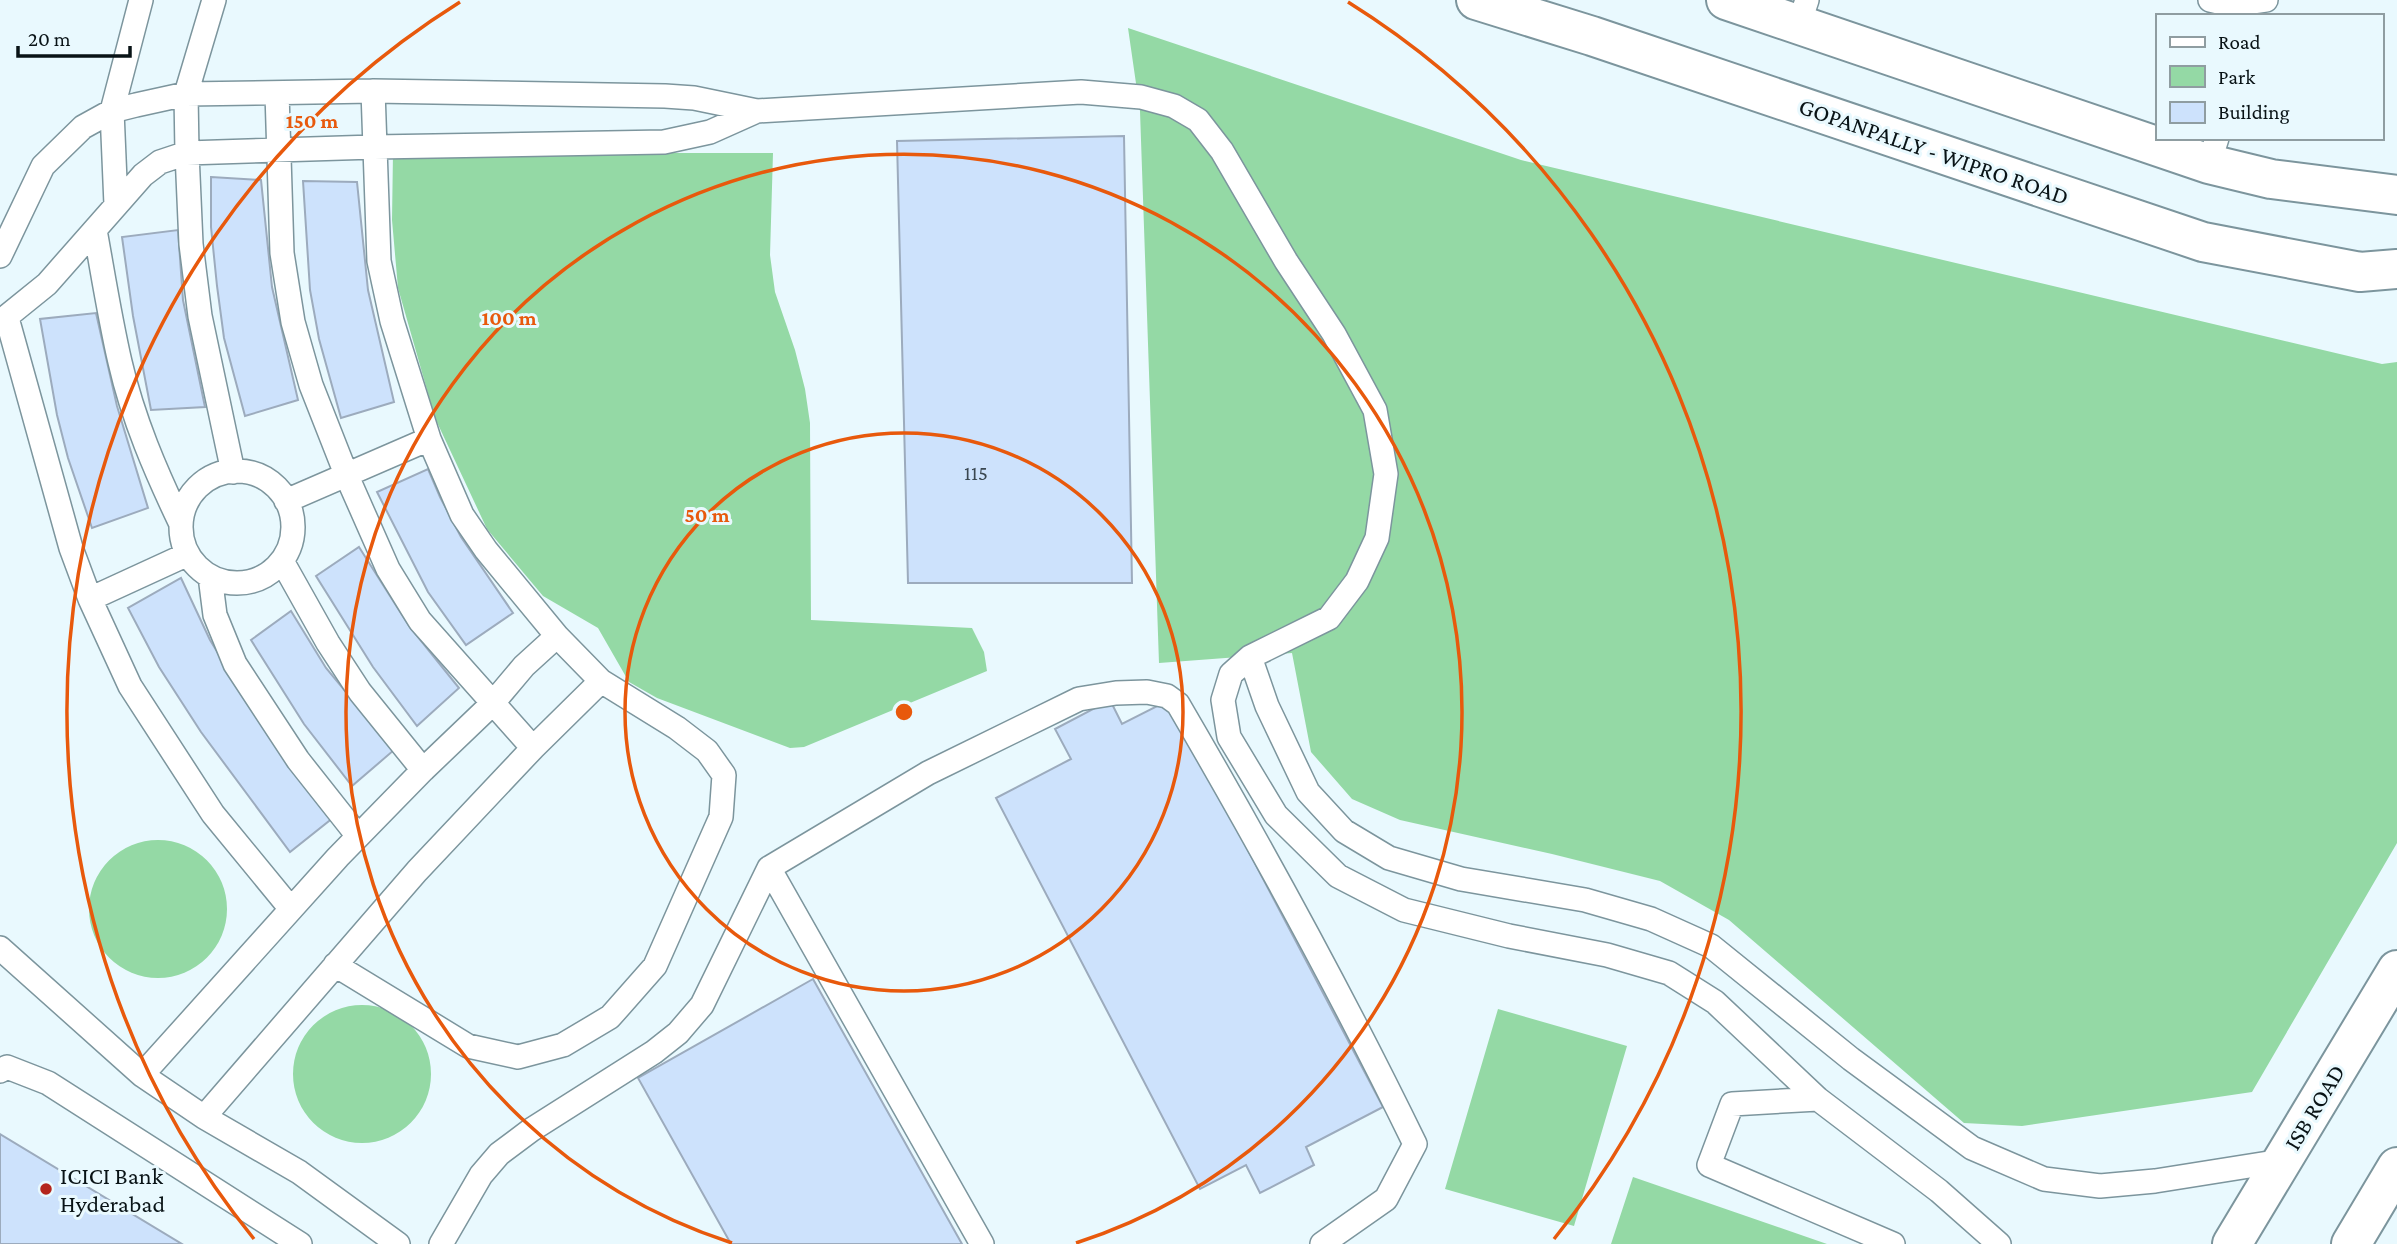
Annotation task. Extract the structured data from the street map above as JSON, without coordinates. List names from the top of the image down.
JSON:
{
  "streets": {
    "main road": ["GOPANPALLY - WIPRO ROAD", "ISB ROAD"]
  },
  "places": ["ICICI Bank Hyderabad"],
  "house_numbers": ["115"],
  "legend": ["Road", "Park", "Building"],
  "scale_bar": "20 m",
  "rings": ["150 m", "100 m", "50 m"]
}
